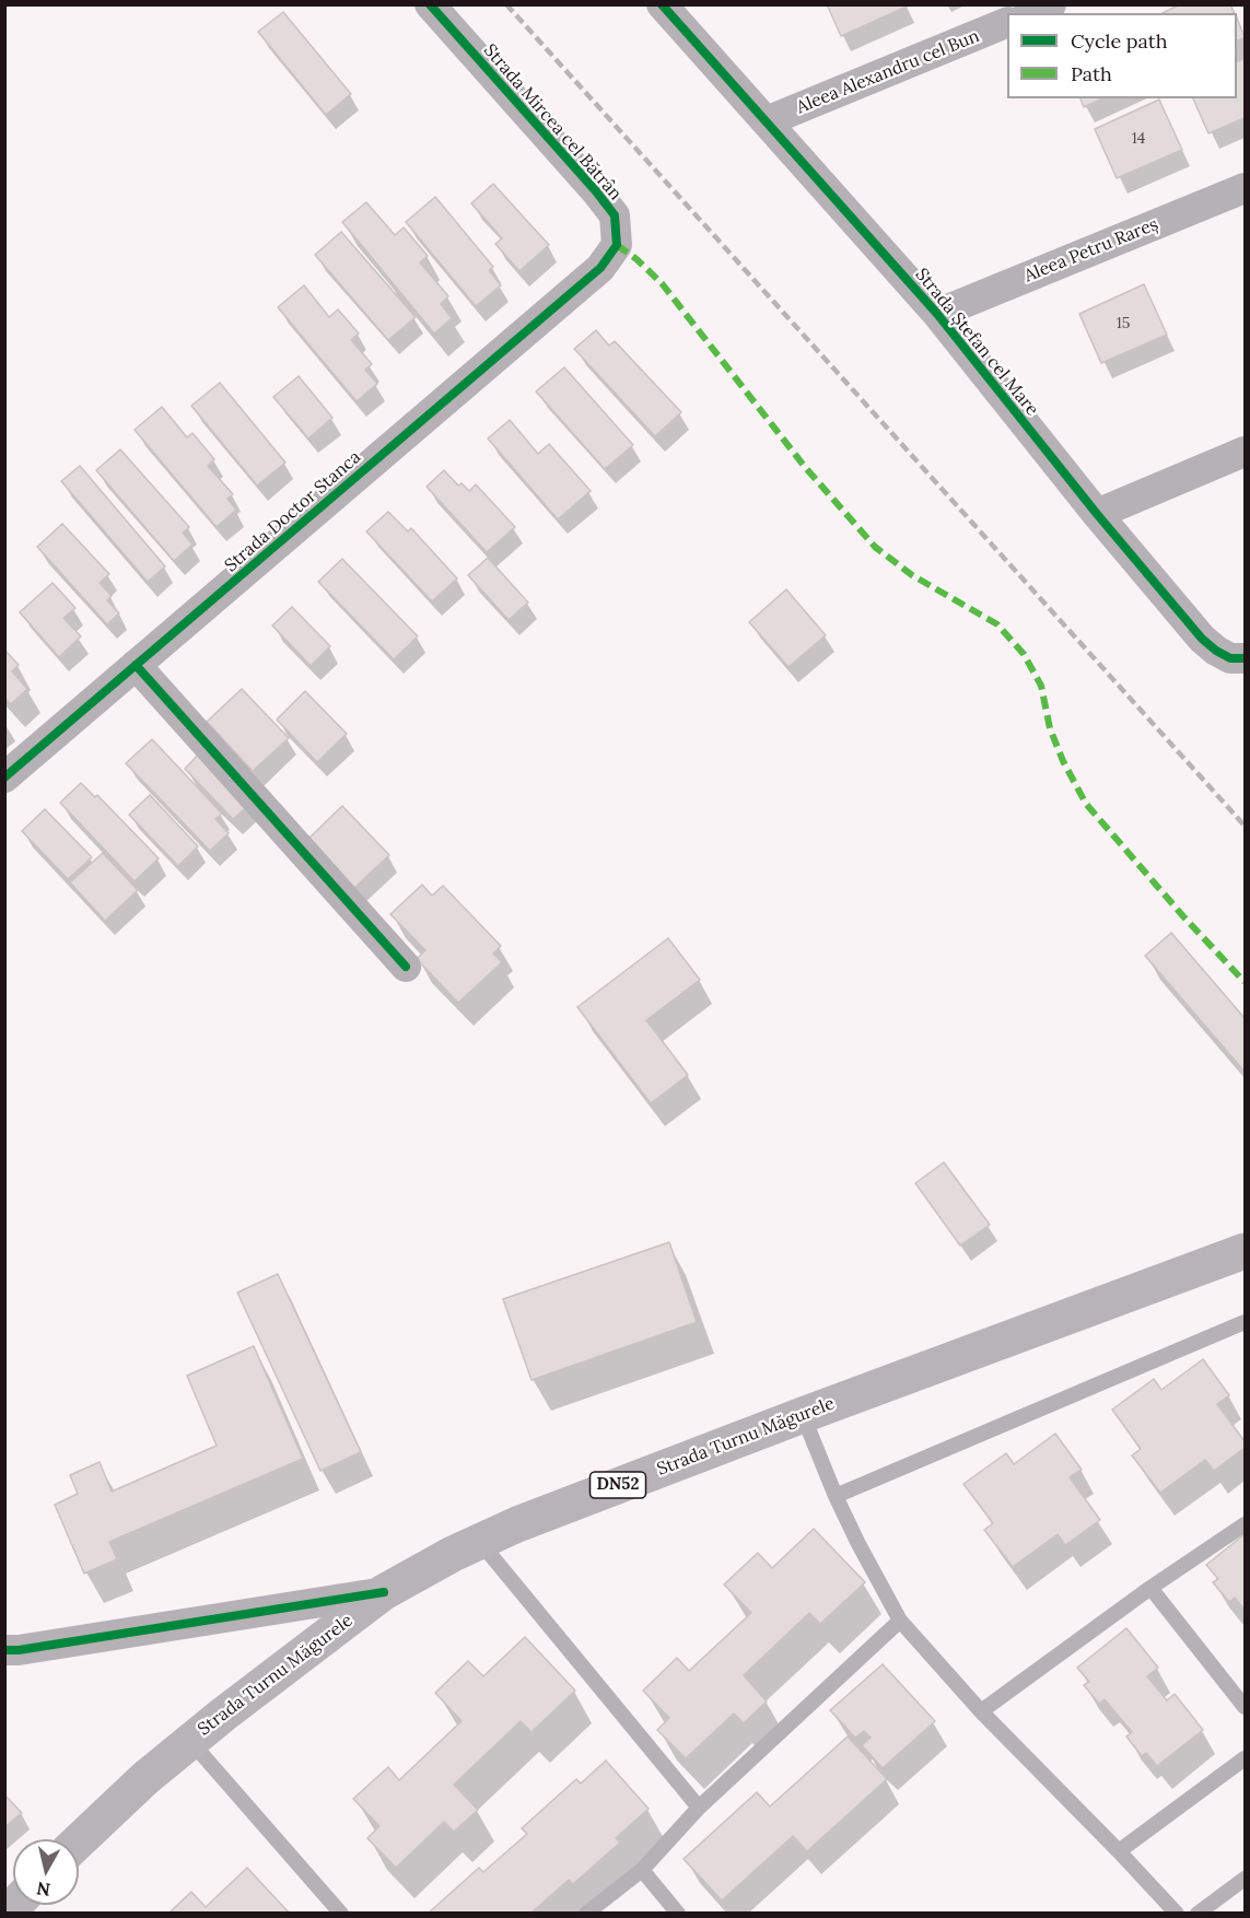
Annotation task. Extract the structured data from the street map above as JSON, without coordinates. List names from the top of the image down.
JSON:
{
  "streets": {
    "main road": ["Strada Turnu Măgurele", "DN52"],
    "street": [
      "Aleea Alexandru cel Bun",
      "Strada Mircea cel Bătrân",
      "Aleea Petru Rareș",
      "Strada Ștefan cel Mare",
      "Strada Doctor Stanca"
    ]
  },
  "crossings": [
    ["Aleea Alexandru cel Bun", "Strada Ștefan cel Mare"],
    ["Strada Mircea cel Bătrân", "Strada Doctor Stanca"],
    ["Aleea Petru Rareș", "Strada Ștefan cel Mare"]
  ],
  "house_numbers": ["14", "15"],
  "legend": ["Cycle path", "Path"],
  "north": "bottom"
}
